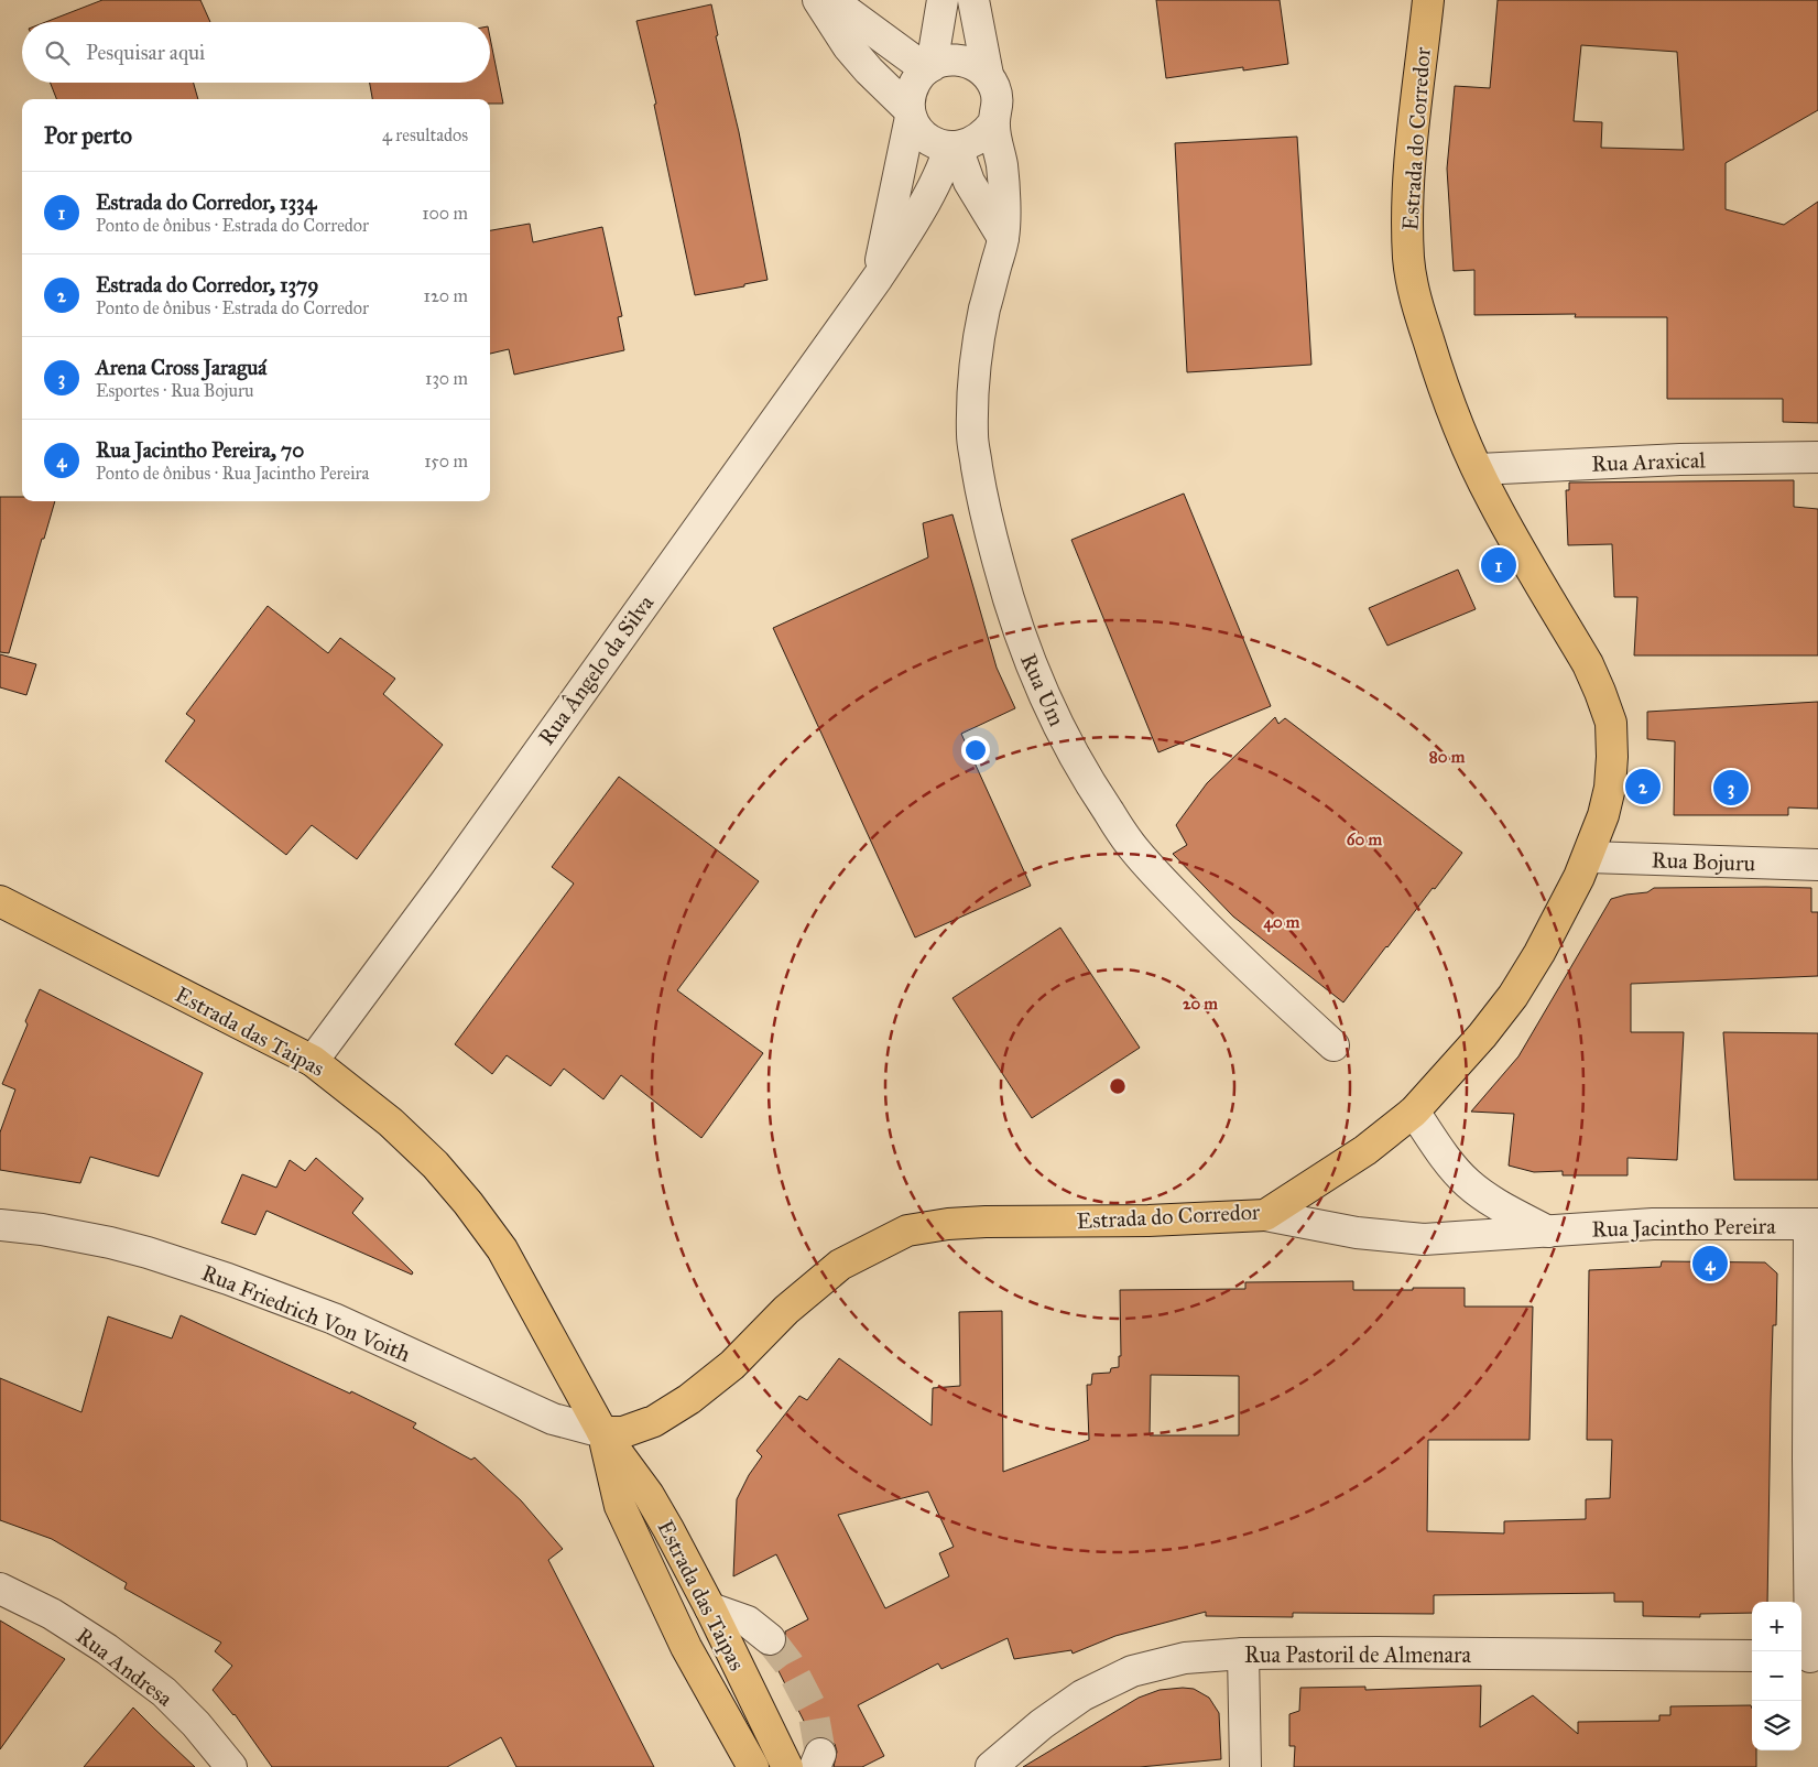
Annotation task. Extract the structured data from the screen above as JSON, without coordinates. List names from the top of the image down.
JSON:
{
  "streets": {
    "main road": ["Estrada do Corredor", "Estrada das Taipas"],
    "street": [
      "Rua Araxical",
      "Rua Ângelo da Silva",
      "Rua Um",
      "Rua Bojuru",
      "Rua Jacintho Pereira",
      "Rua Friedrich Von Voith",
      "Rua Pastoril de Almenara",
      "Rua Andresa"
    ]
  },
  "crossings": [
    ["Estrada do Corredor", "Rua Araxical"],
    ["Estrada do Corredor", "Rua Bojuru"],
    ["Estrada do Corredor", "Estrada das Taipas"],
    ["Estrada do Corredor", "Rua Jacintho Pereira"],
    ["Estrada do Corredor", "Rua Friedrich Von Voith"],
    ["Rua Ângelo da Silva", "Rua Um"],
    ["Rua Ângelo da Silva", "Estrada das Taipas"],
    ["Estrada das Taipas", "Rua Friedrich Von Voith"]
  ],
  "page": {
    "search": "Pesquisar aqui",
    "heading": ["Por perto", "4 resultados"],
    "list": [
      {
        "mark": "1",
        "name": "Estrada do Corredor, 1334",
        "note": "Ponto de ônibus · Estrada do Corredor",
        "value": "100 m"
      },
      {
        "mark": "2",
        "name": "Estrada do Corredor, 1379",
        "note": "Ponto de ônibus · Estrada do Corredor",
        "value": "120 m"
      },
      {
        "mark": "3",
        "name": "Arena Cross Jaraguá",
        "note": "Esportes · Rua Bojuru",
        "value": "130 m"
      },
      {
        "mark": "4",
        "name": "Rua Jacintho Pereira, 70",
        "note": "Ponto de ônibus · Rua Jacintho Pereira",
        "value": "150 m"
      }
    ],
    "pins": [
      "1",
      "2",
      "3",
      "4"
    ],
    "map_buttons": ["+", "−"]
  },
  "rings": [
    "80 m",
    "60 m",
    "40 m",
    "20 m"
  ]
}
